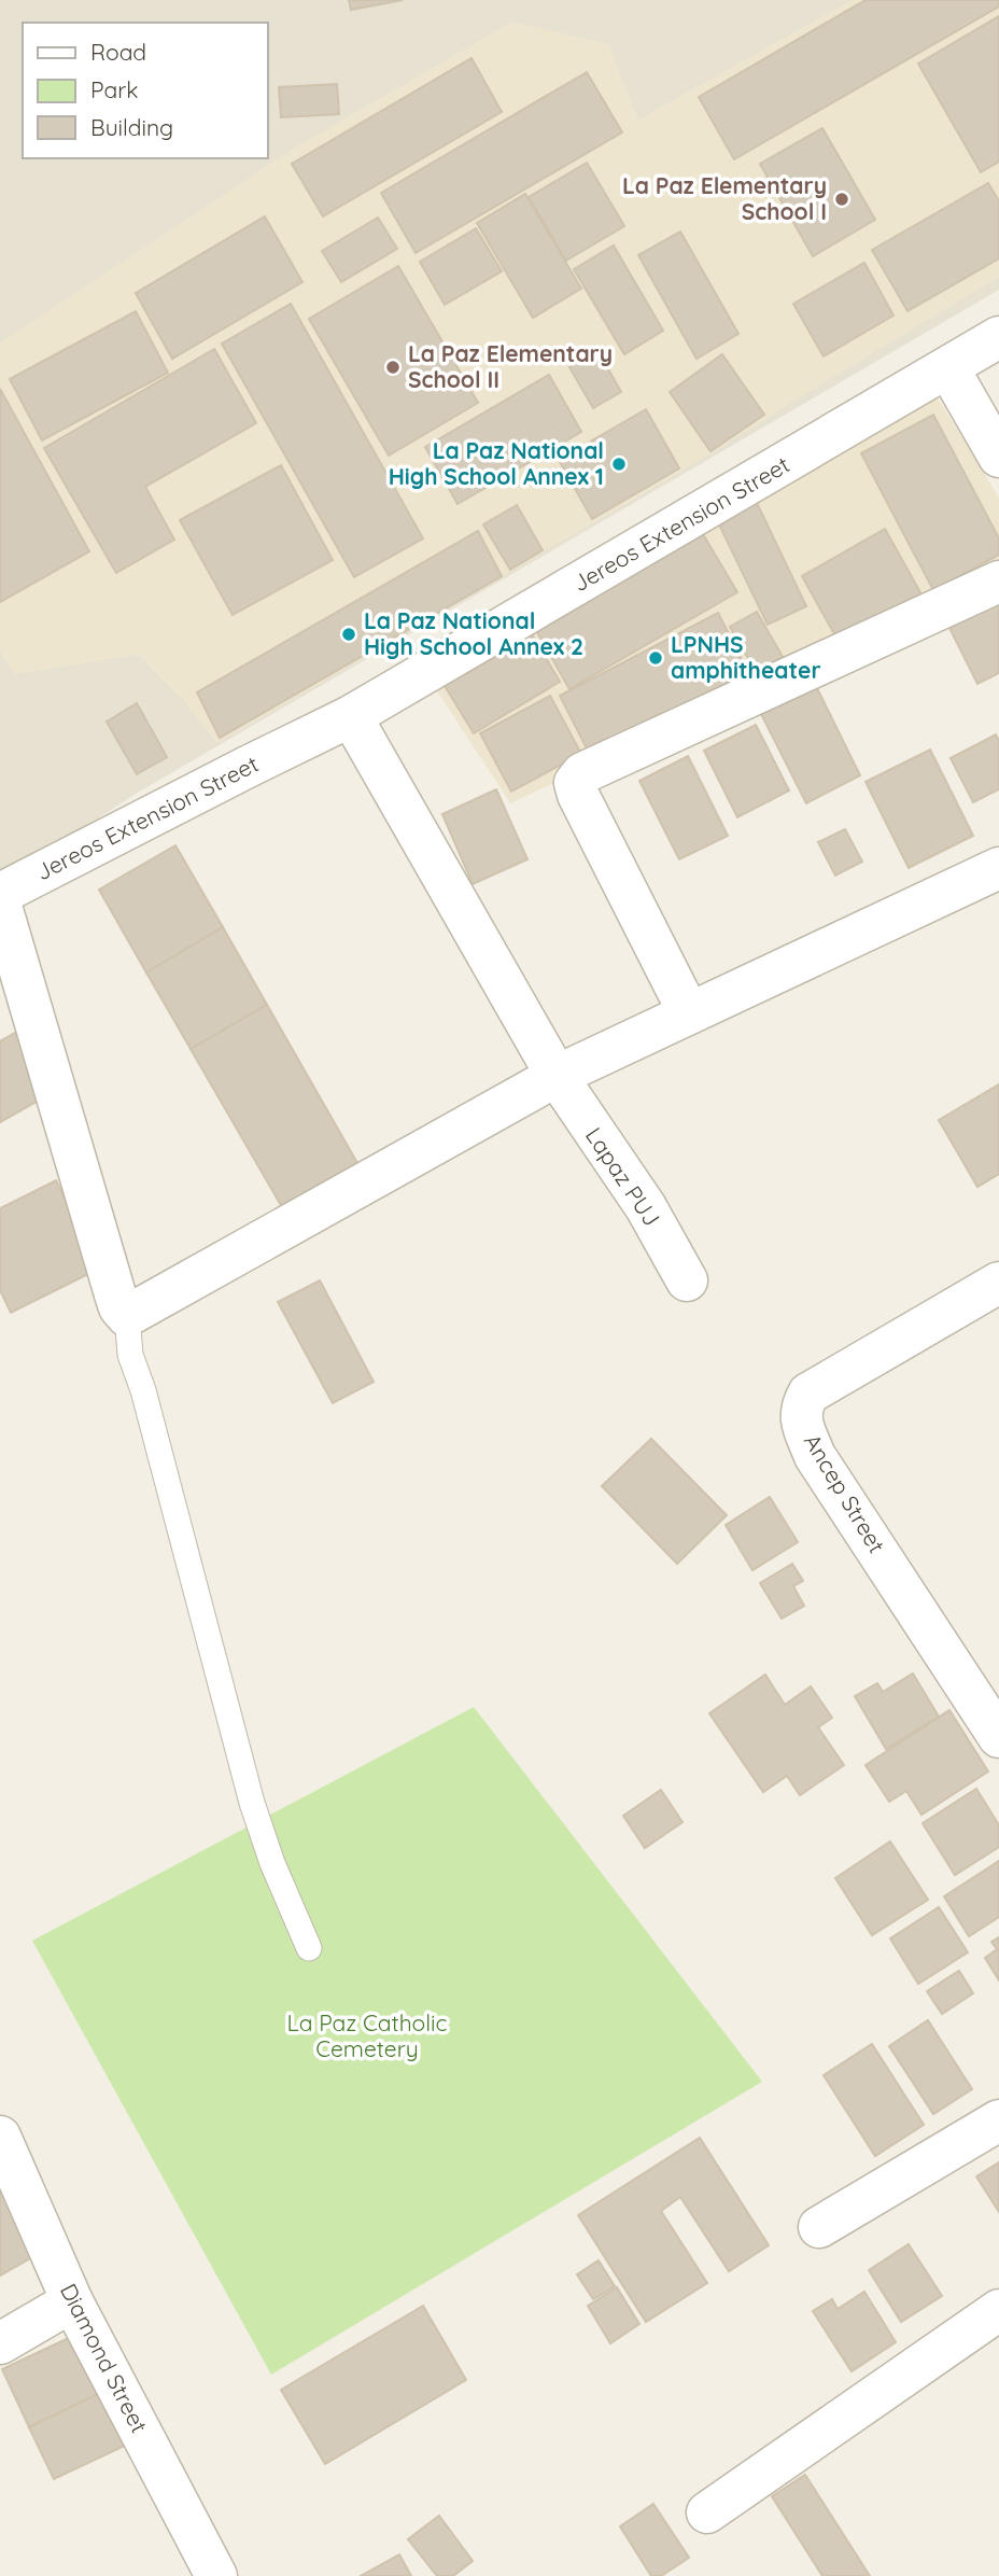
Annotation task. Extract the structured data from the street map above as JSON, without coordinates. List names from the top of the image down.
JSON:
{
  "streets": {
    "street": [
      "Jereos Extension Street",
      "Lapaz PUJ",
      "Ancep Street",
      "Diamond Street"
    ]
  },
  "crossings": [
    ["Jereos Extension Street", "Lapaz PUJ"]
  ],
  "parks": ["La Paz Catholic Cemetery"],
  "places": [
    "La Paz Elementary School I",
    "La Paz Elementary School II",
    "La Paz National High School Annex 1",
    "La Paz National High School Annex 2",
    "LPNHS amphitheater"
  ],
  "legend": ["Road", "Park", "Building"]
}
